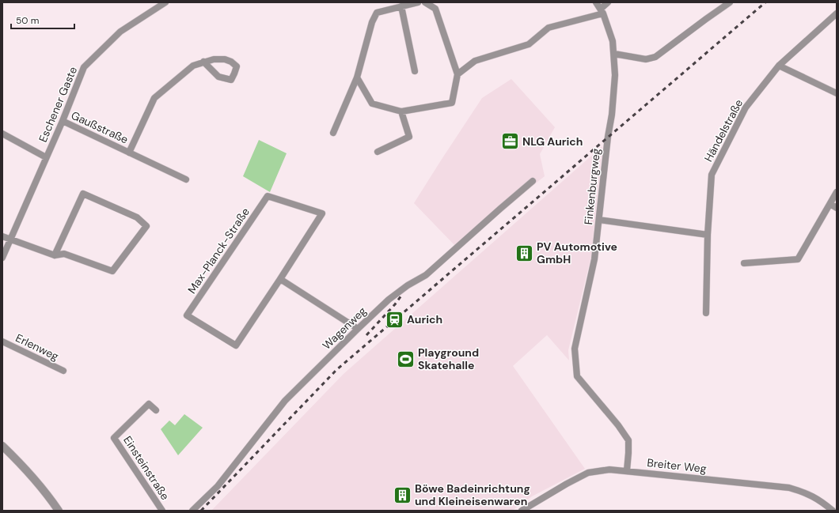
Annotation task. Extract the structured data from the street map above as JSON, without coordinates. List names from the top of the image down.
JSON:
{
  "streets": {
    "street": [
      "Eschener Gaste",
      "Gaußstraße",
      "Händelstraße",
      "Finkenburgweg",
      "Max-Planck-Straße",
      "Wagenweg",
      "Erlenweg",
      "Breiter Weg",
      "Einsteinstraße"
    ]
  },
  "crossings": [
    ["Eschener Gaste", "Gaußstraße"],
    ["Finkenburgweg", "Breiter Weg"]
  ],
  "places": {
    "office": ["NLG Aurich"],
    "building": ["PV Automotive GmbH", "Böwe Badeinrichtung und Kleineisenwaren"],
    "station": ["Aurich"],
    "sports": ["Playground Skatehalle"]
  },
  "scale_bar": "50 m"
}
